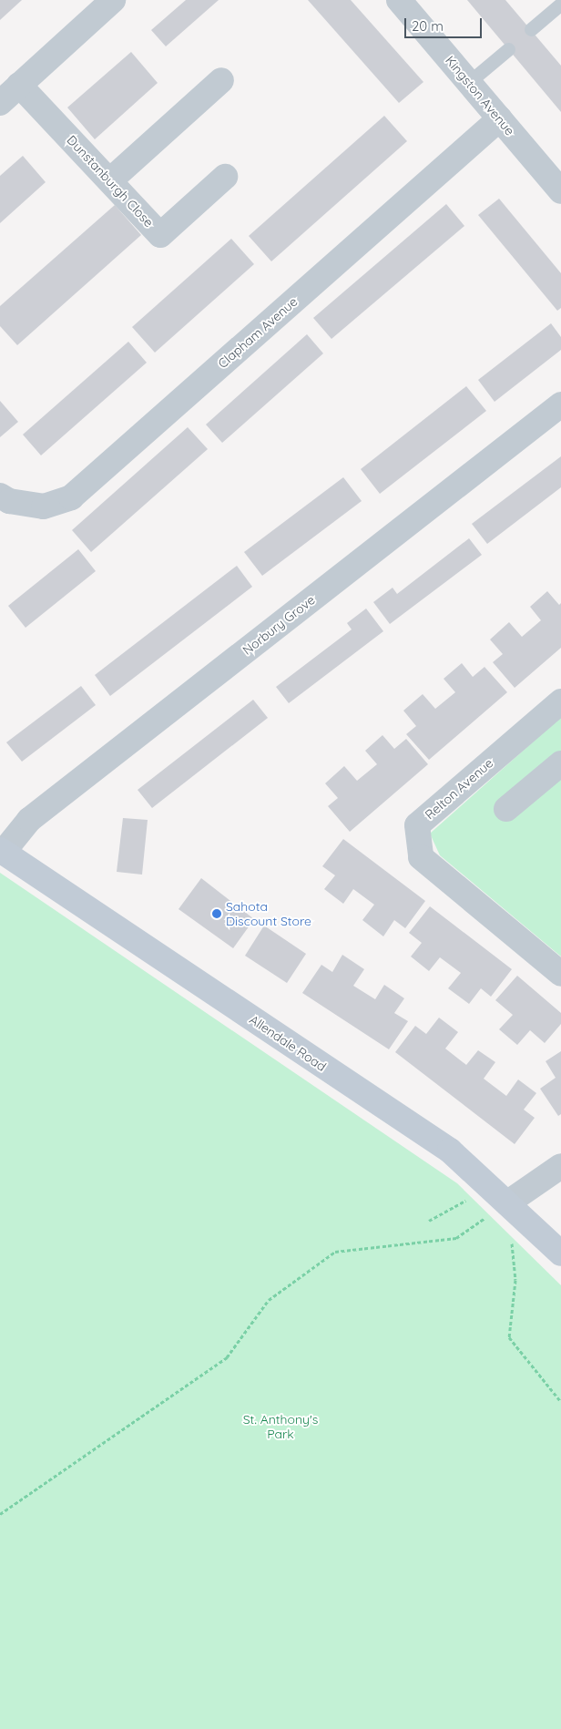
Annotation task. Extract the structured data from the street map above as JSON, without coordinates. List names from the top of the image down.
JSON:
{
  "streets": {
    "main road": ["Allendale Road"],
    "street": [
      "Kingston Avenue",
      "Dunstanburgh Close",
      "Clapham Avenue",
      "Norbury Grove",
      "Relton Avenue"
    ]
  },
  "crossings": [
    ["Kingston Avenue", "Clapham Avenue"],
    ["Norbury Grove", "Allendale Road"]
  ],
  "parks": ["St. Anthony's Park"],
  "places": ["Sahota Discount Store"],
  "scale_bar": "20 m"
}
